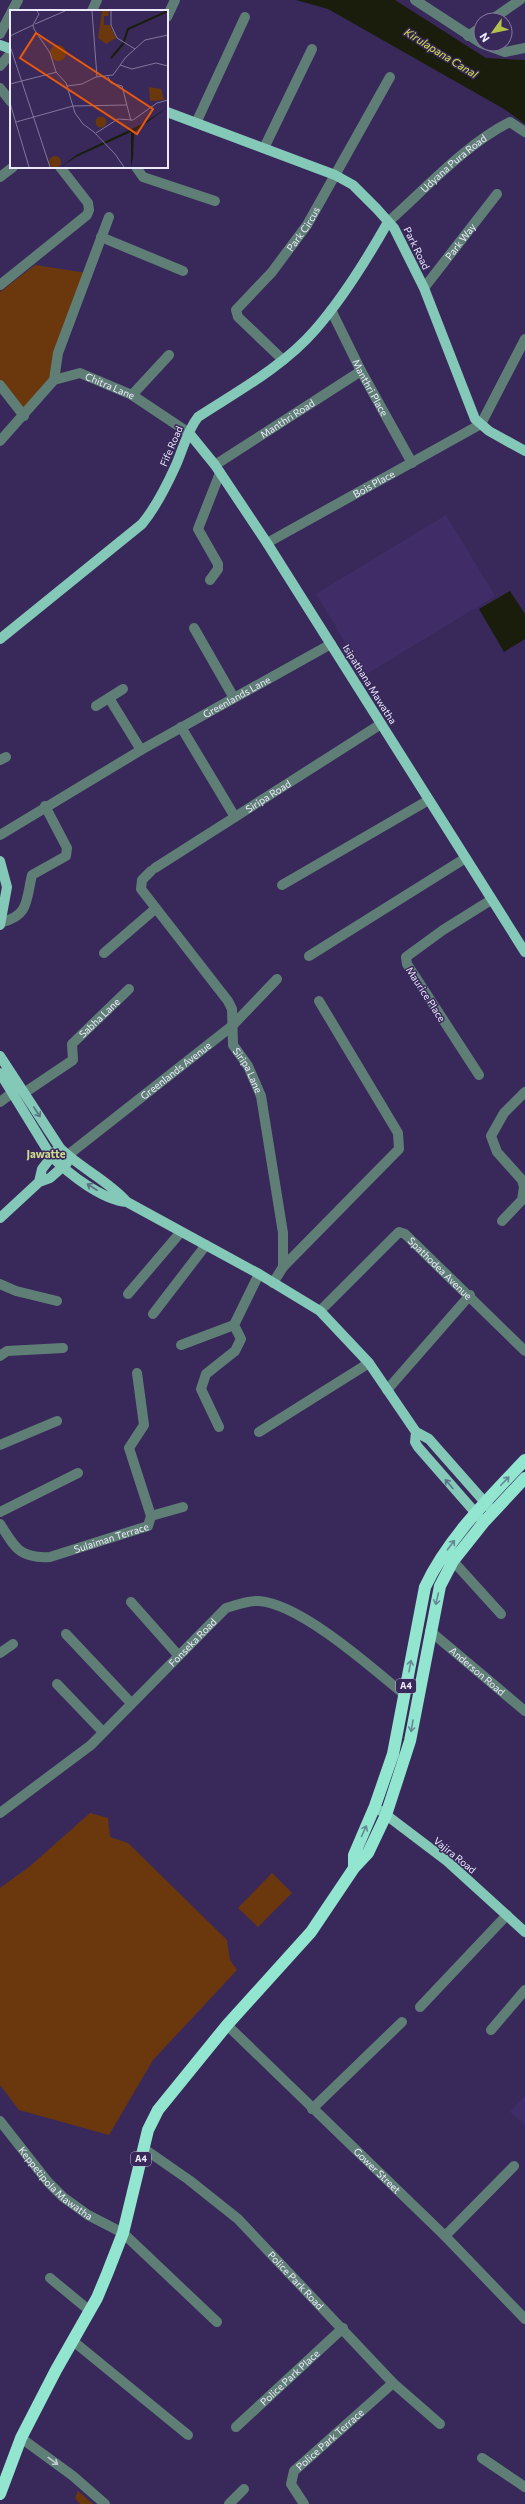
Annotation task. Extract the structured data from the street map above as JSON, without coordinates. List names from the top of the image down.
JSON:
{
  "streets": {
    "highway": ["A4"],
    "main road": [
      "Park Road",
      "Fife Road",
      "Isipathana Mawatha",
      "Vajira Road"
    ],
    "street": [
      "Udyana Pura Road",
      "Park Circus",
      "Park Way",
      "Chitra Lane",
      "Manthri Place",
      "Manthri Road",
      "Bois Place",
      "Greenlands Lane",
      "Siripa Road",
      "Maurice Place",
      "Sabha Lane",
      "Greenlands Avenue",
      "Siripa Lane",
      "Spathodea Avenue",
      "Sulaiman Terrace",
      "Fonseka Road",
      "Anderson Road",
      "Gower Street",
      "Keppetipola Mawatha",
      "Police Park Road",
      "Police Park Place",
      "Police Park Terrace"
    ]
  },
  "crossings": [
    ["Udyana Pura Road", "Park Road"],
    ["Udyana Pura Road", "Fife Road"],
    ["Park Circus", "Park Road"],
    ["Park Circus", "Fife Road"],
    ["Park Way", "Park Road"],
    ["Park Road", "Fife Road"],
    ["Park Road", "Bois Place"],
    ["Chitra Lane", "Fife Road"],
    ["Chitra Lane", "Isipathana Mawatha"],
    ["Manthri Place", "Manthri Road"],
    ["Manthri Place", "Fife Road"],
    ["Manthri Place", "Bois Place"],
    ["Manthri Road", "Isipathana Mawatha"],
    ["Fife Road", "Isipathana Mawatha"],
    ["Bois Place", "Isipathana Mawatha"],
    ["Isipathana Mawatha", "Greenlands Lane"],
    ["Isipathana Mawatha", "Siripa Road"],
    ["Isipathana Mawatha", "Maurice Place"],
    ["Siripa Road", "Siripa Lane"],
    ["Greenlands Avenue", "Siripa Lane"],
    ["Fonseka Road", "A4"],
    ["Anderson Road", "A4"],
    ["A4", "Vajira Road"],
    ["A4", "Gower Street"],
    ["A4", "Keppetipola Mawatha"],
    ["A4", "Police Park Road"],
    ["Police Park Road", "Police Park Place"],
    ["Police Park Road", "Police Park Terrace"]
  ],
  "districts": ["Jawatte"],
  "water": ["Kirulapana Canal"],
  "north": "bottom left"
}
